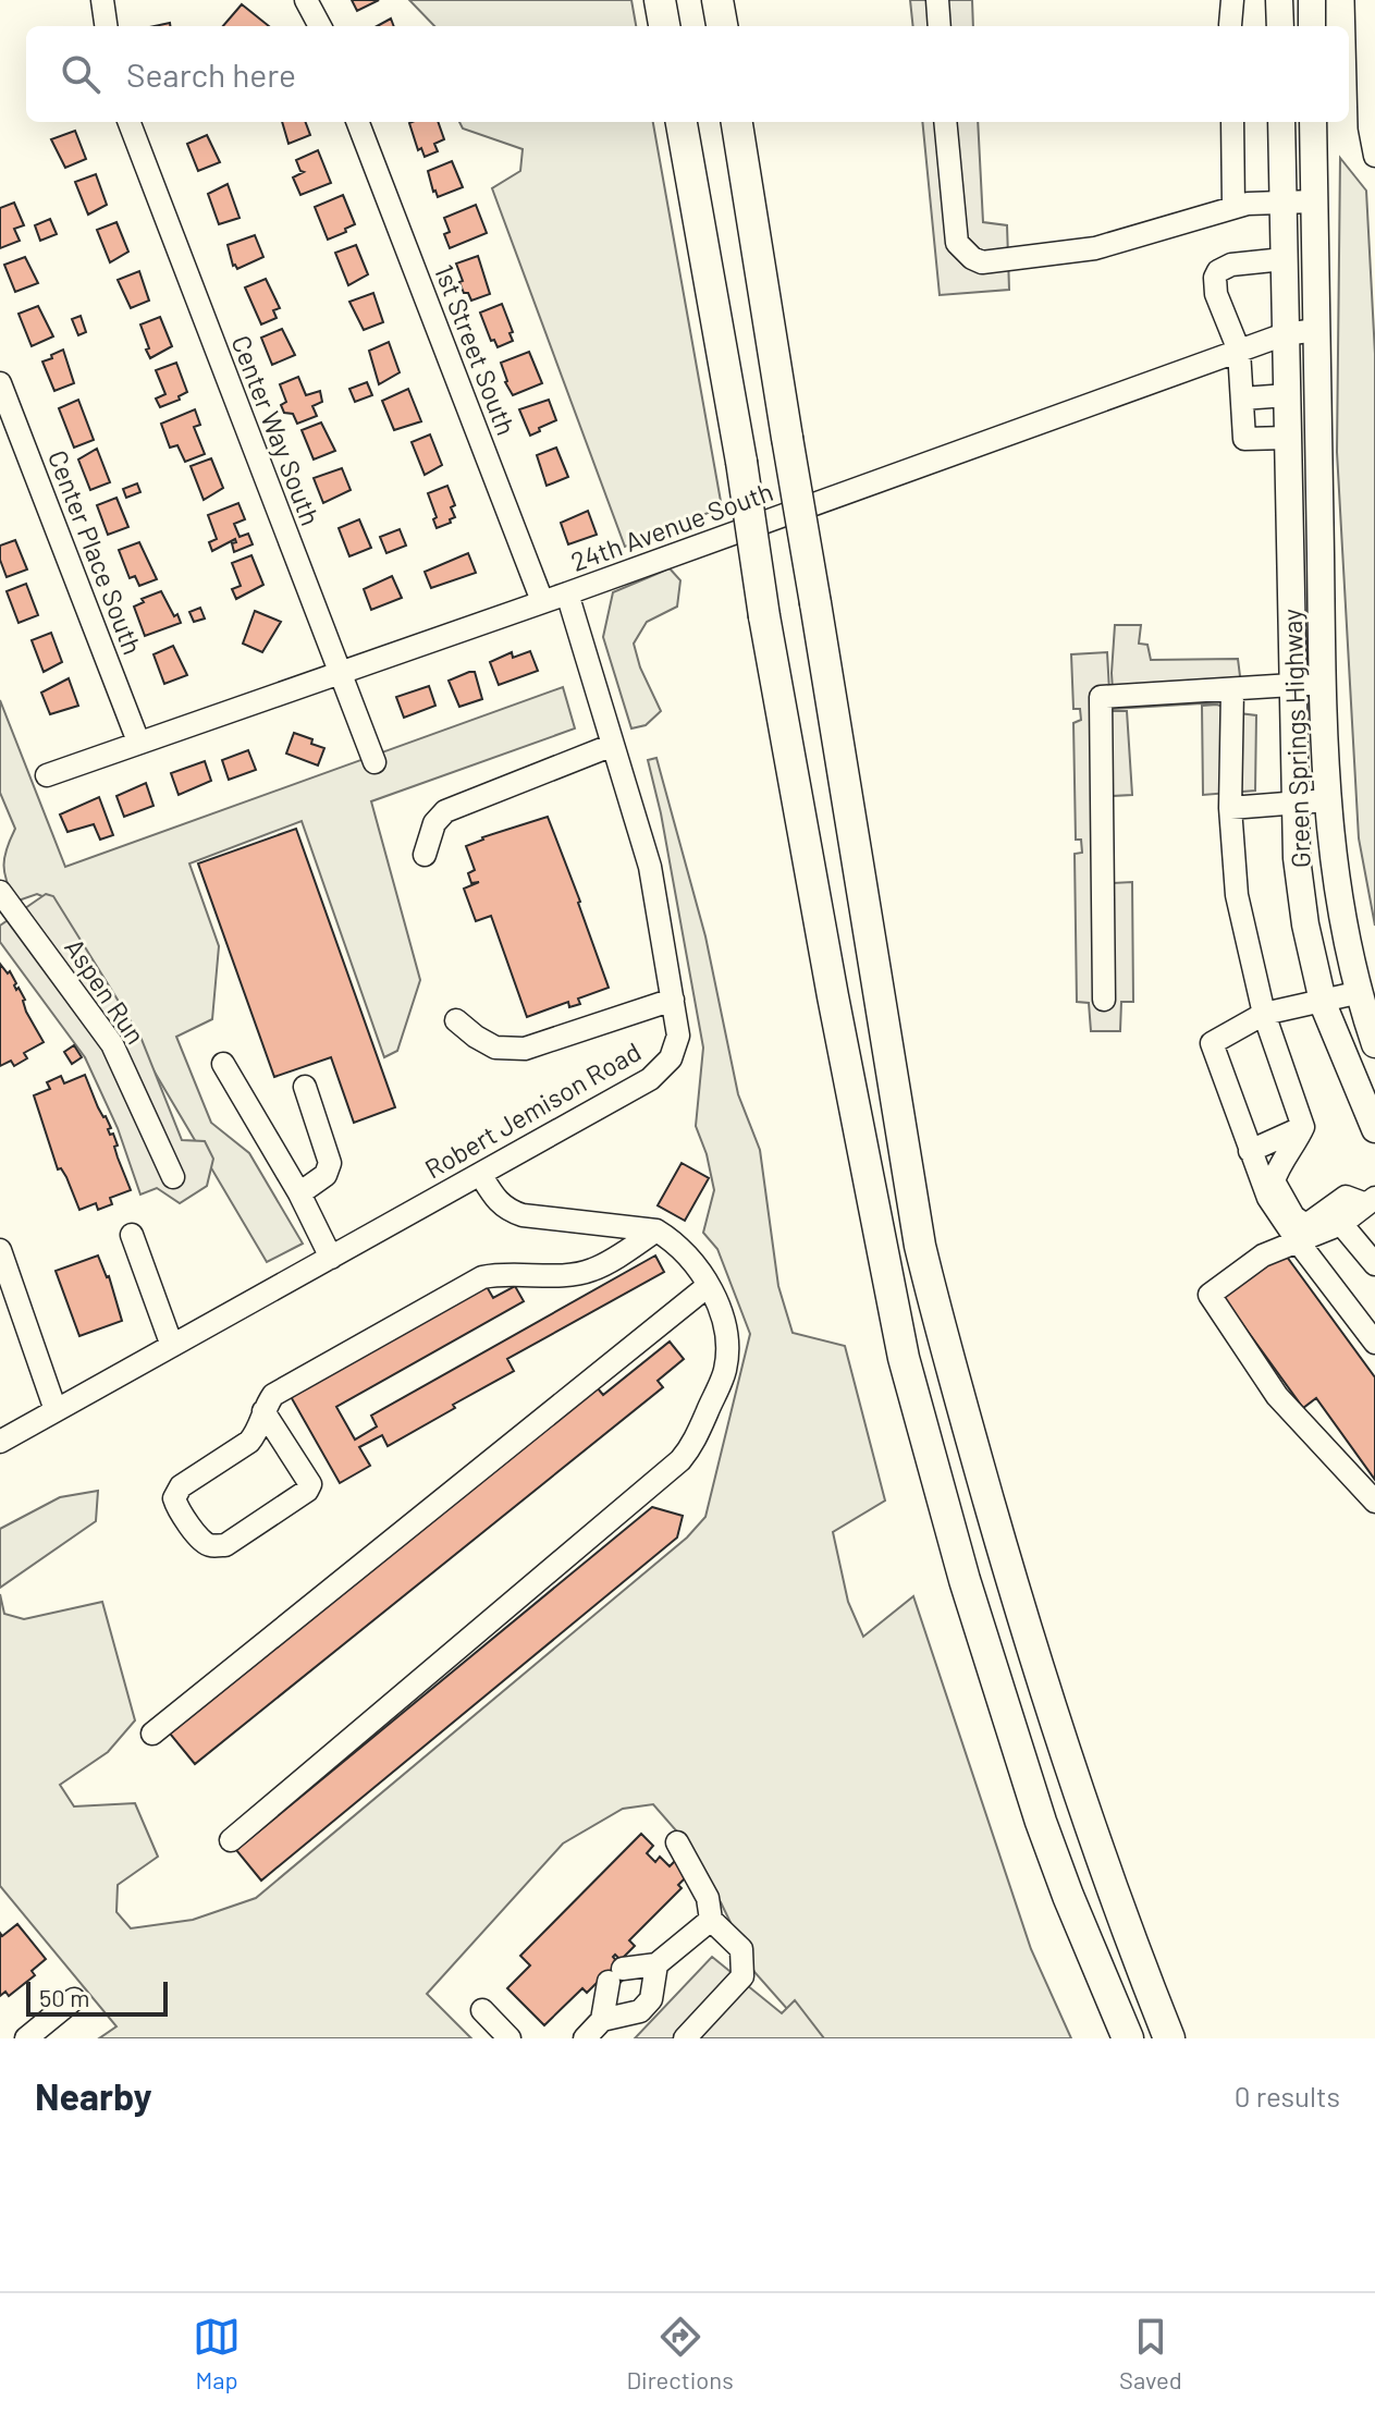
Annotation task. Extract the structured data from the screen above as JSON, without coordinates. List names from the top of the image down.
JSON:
{
  "streets": {
    "main road": ["Green Springs Highway"],
    "street": [
      "1st Street South",
      "Center Way South",
      "24th Avenue South",
      "Center Place South",
      "Aspen Run",
      "Robert Jemison Road"
    ]
  },
  "crossings": [
    ["1st Street South", "24th Avenue South"],
    ["Center Way South", "24th Avenue South"],
    ["24th Avenue South", "Center Place South"],
    ["24th Avenue South", "Green Springs Highway"],
    ["24th Avenue South", "Robert Jemison Road"]
  ],
  "scale_bar": "50 m",
  "page": {
    "search": "Search here",
    "scale": "50 m",
    "heading": ["Nearby", "0 results"],
    "nav": ["Map", "Directions", "Saved"]
  }
}
